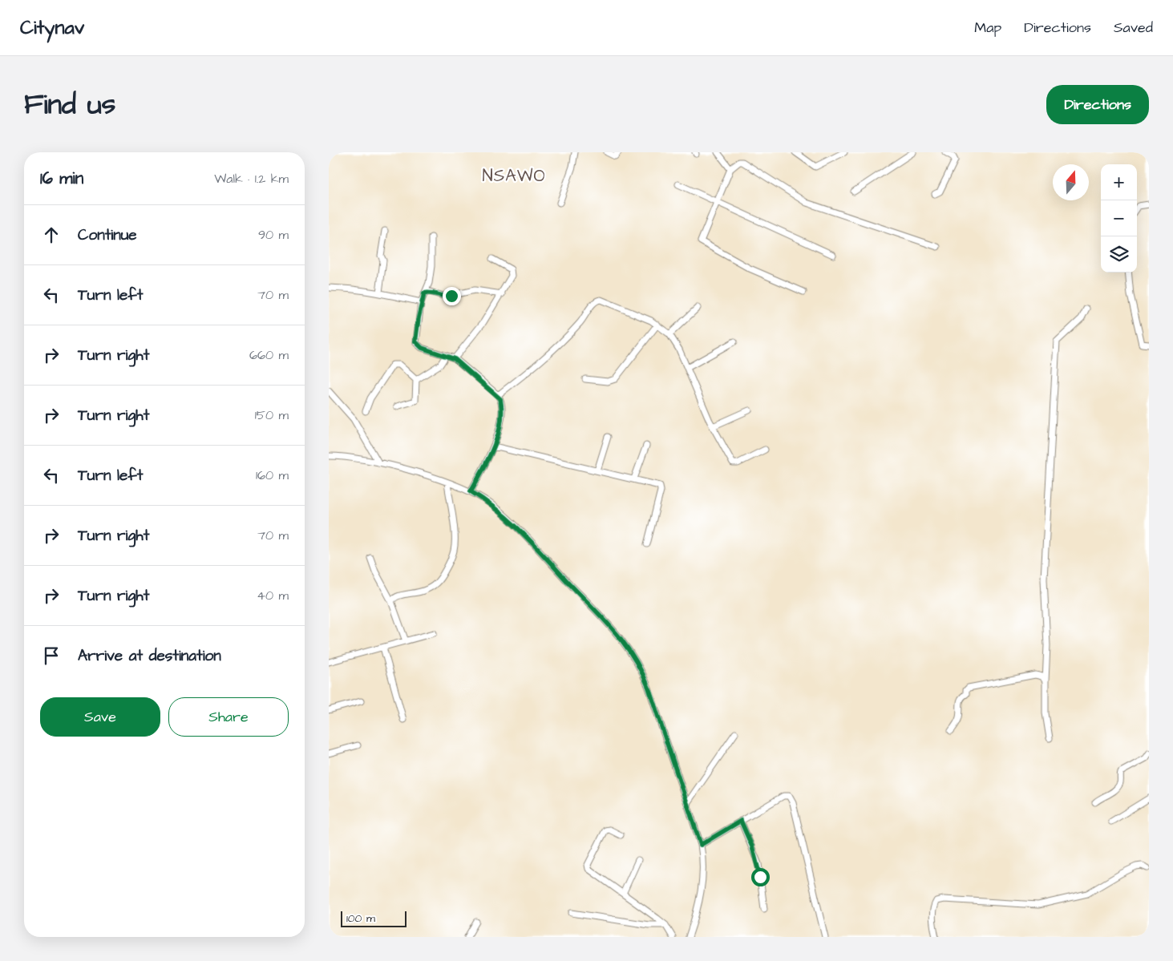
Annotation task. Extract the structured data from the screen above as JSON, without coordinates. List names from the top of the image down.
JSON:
{
  "districts": ["NSAWO"],
  "scale_bar": "100 m",
  "north": "top",
  "page": {
    "header": "Citynav",
    "nav": ["Map", "Directions", "Saved"],
    "title": "Find us",
    "buttons": [
      "Directions",
      ["Save", "Share"]
    ],
    "heading": ["16 min", "Walk · 1.2 km"],
    "map_buttons": ["+", "−"],
    "list": [
      ["Continue", "90 m"],
      ["Turn left", "70 m"],
      ["Turn right", "660 m"],
      ["Turn right", "150 m"],
      ["Turn left", "160 m"],
      ["Turn right", "70 m"],
      ["Turn right", "40 m"],
      "Arrive at destination"
    ],
    "scale": "100 m"
  }
}
